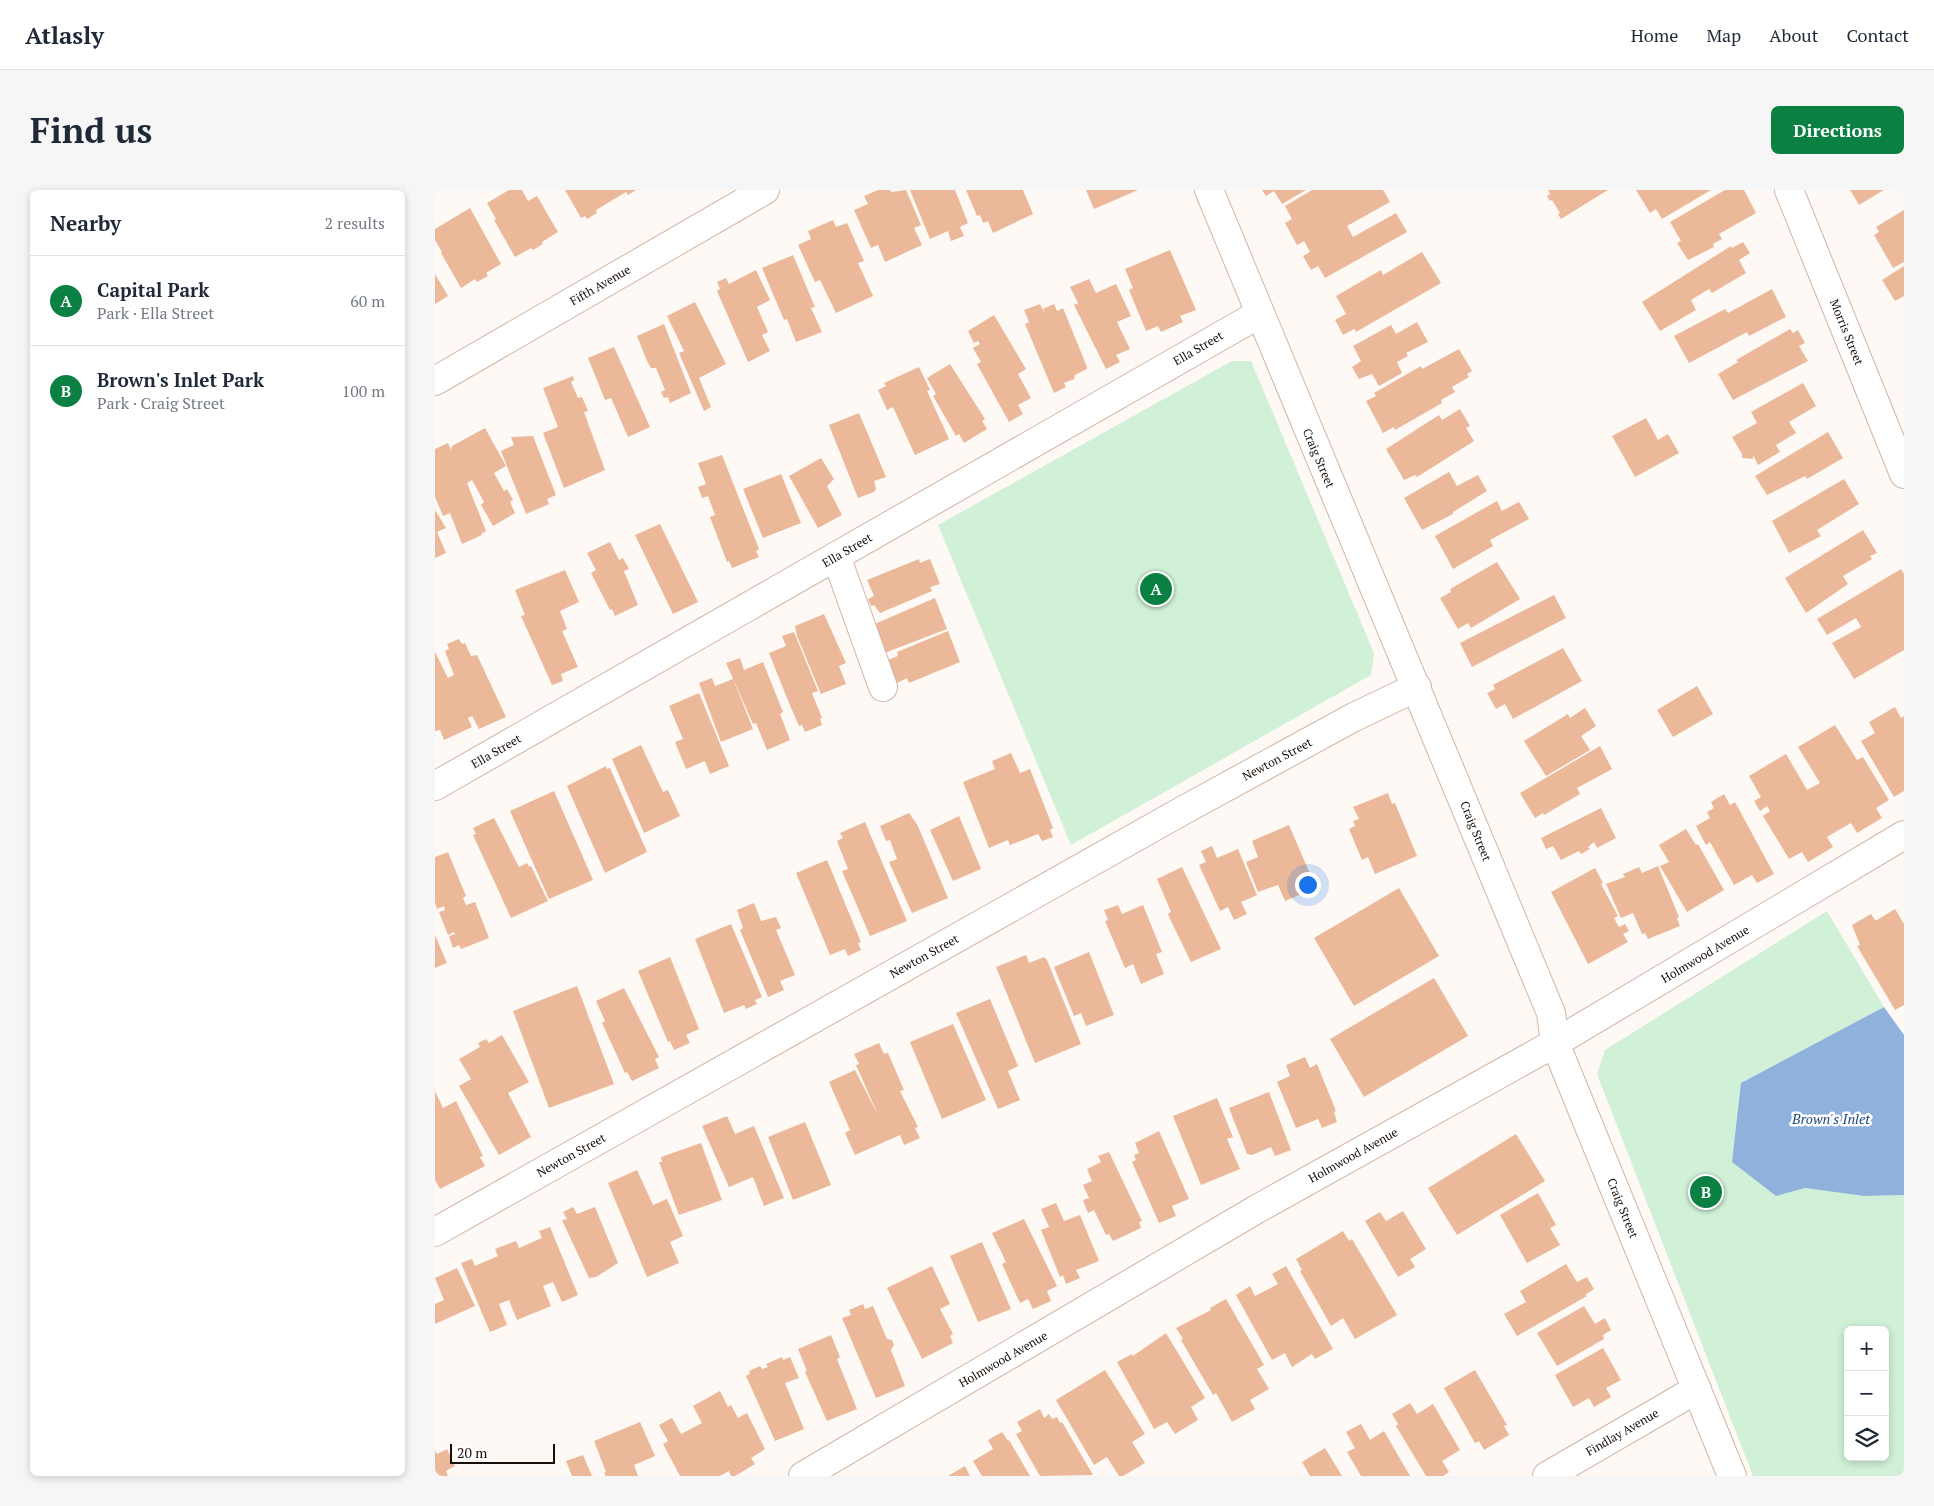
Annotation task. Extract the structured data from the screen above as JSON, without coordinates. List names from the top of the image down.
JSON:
{
  "streets": {
    "street": [
      "Fifth Avenue",
      "Morris Street",
      "Ella Street",
      "Craig Street",
      "Newton Street",
      "Holmwood Avenue",
      "Findlay Avenue"
    ]
  },
  "crossings": [
    ["Ella Street", "Craig Street"],
    ["Craig Street", "Newton Street"],
    ["Craig Street", "Holmwood Avenue"],
    ["Craig Street", "Findlay Avenue"]
  ],
  "water": ["Brown's Inlet"],
  "scale_bar": "20 m",
  "page": {
    "header": "Atlasly",
    "nav": [
      "Home",
      "Map",
      "About",
      "Contact"
    ],
    "buttons": "Directions",
    "title": "Find us",
    "heading": ["Nearby", "2 results"],
    "list": [
      {
        "mark": "A",
        "name": "Capital Park",
        "note": "Park · Ella Street",
        "value": "60 m"
      },
      {
        "mark": "B",
        "name": "Brown's Inlet Park",
        "note": "Park · Craig Street",
        "value": "100 m"
      }
    ],
    "pins": ["A", "B"],
    "map_buttons": ["+", "−"],
    "scale": "20 m"
  }
}
